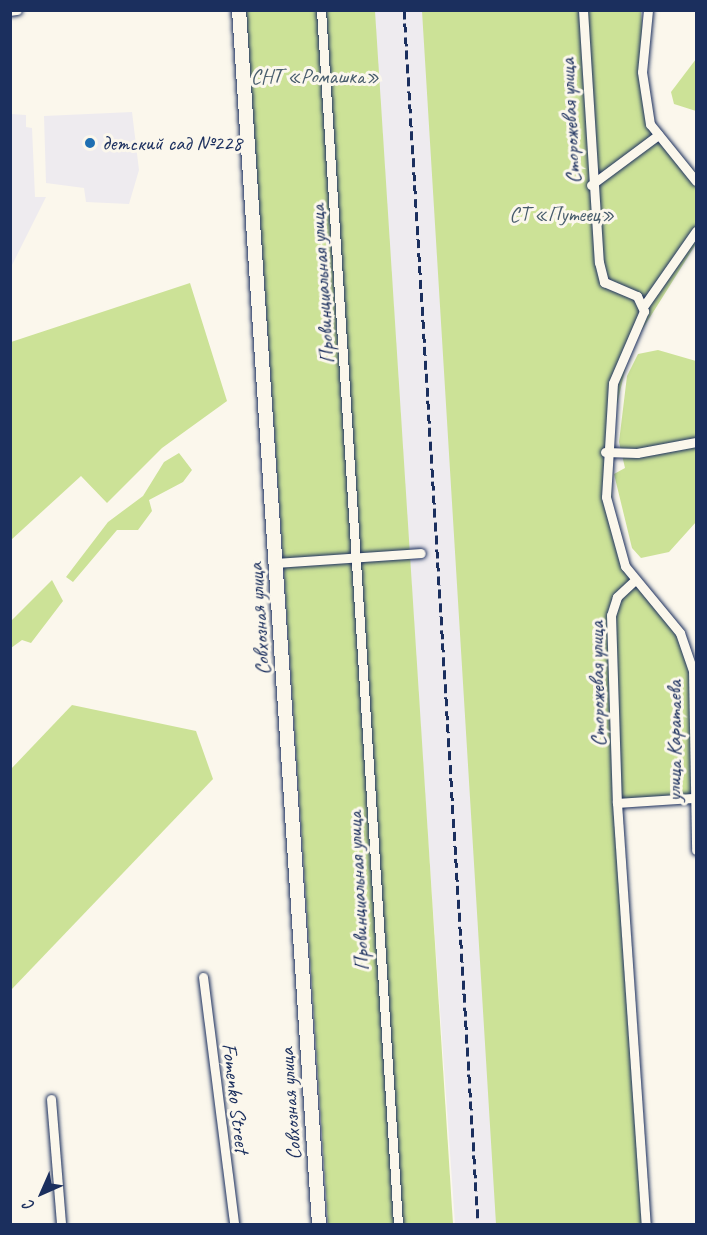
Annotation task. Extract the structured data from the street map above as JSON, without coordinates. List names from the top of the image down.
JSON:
{
  "streets": {
    "street": [
      "Сторожевая улица",
      "Провинциальная улица",
      "Совхозная улица",
      "улица Каратаева",
      "Fomenko Street"
    ]
  },
  "crossings": [
    ["Сторожевая улица", "улица Каратаева"]
  ],
  "parks": ["СНТ «Ромашка»", "СТ «Путеец»"],
  "places": ["детский сад №228"],
  "north": "bottom left"
}
